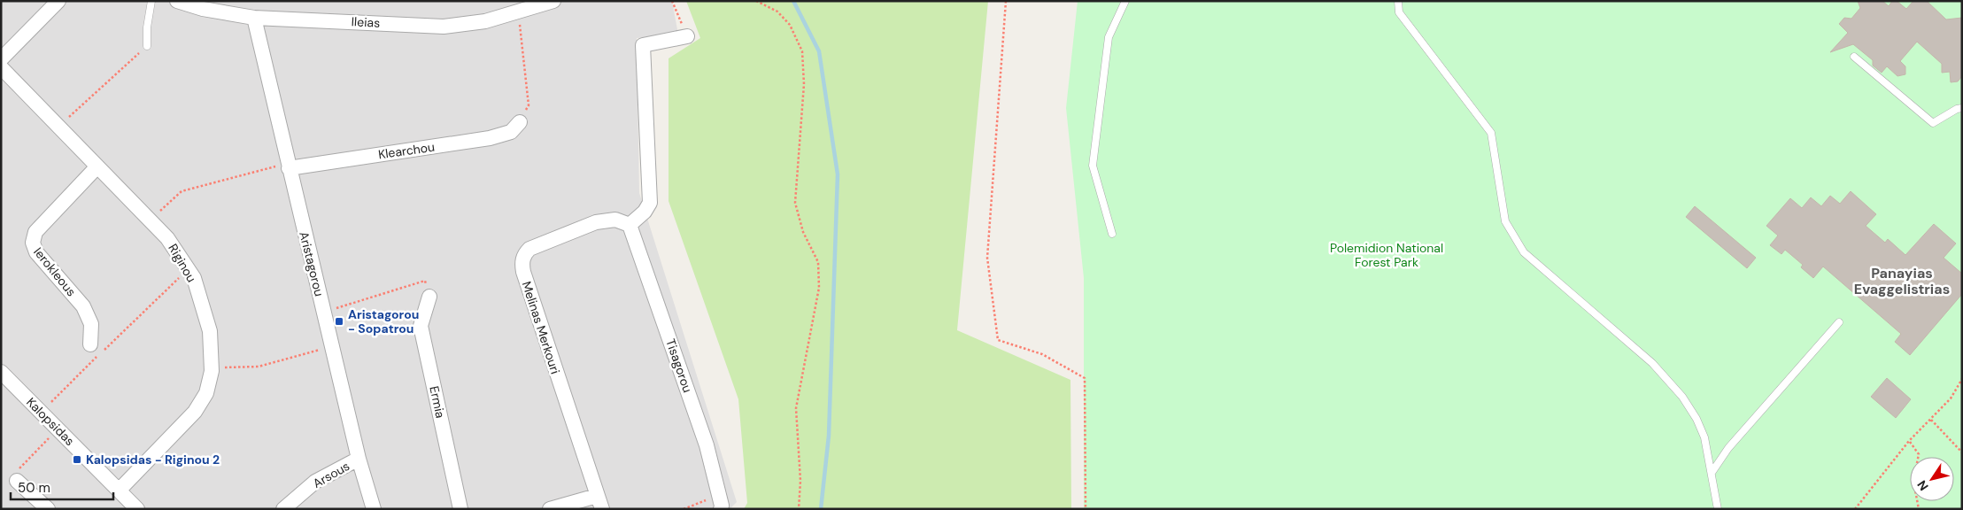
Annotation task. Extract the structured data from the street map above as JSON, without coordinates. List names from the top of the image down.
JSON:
{
  "streets": {
    "street": [
      "Ileias",
      "Klearchou",
      "Riginou",
      "Aristagorou",
      "Ierokleous",
      "Melinas Merkouri",
      "Tisagorou",
      "Ermia",
      "Kalopsidas",
      "Arsous"
    ]
  },
  "crossings": [
    ["Ileias", "Aristagorou"],
    ["Klearchou", "Aristagorou"],
    ["Riginou", "Ierokleous"],
    ["Riginou", "Kalopsidas"],
    ["Aristagorou", "Arsous"],
    ["Melinas Merkouri", "Tisagorou"]
  ],
  "districts": ["Panayias Evaggelistrias"],
  "parks": ["Polemidion National Forest Park"],
  "places": {
    "transit": ["Aristagorou - Sopatrou", "Kalopsidas - Riginou 2"]
  },
  "scale_bar": "50 m",
  "north": "bottom left"
}
